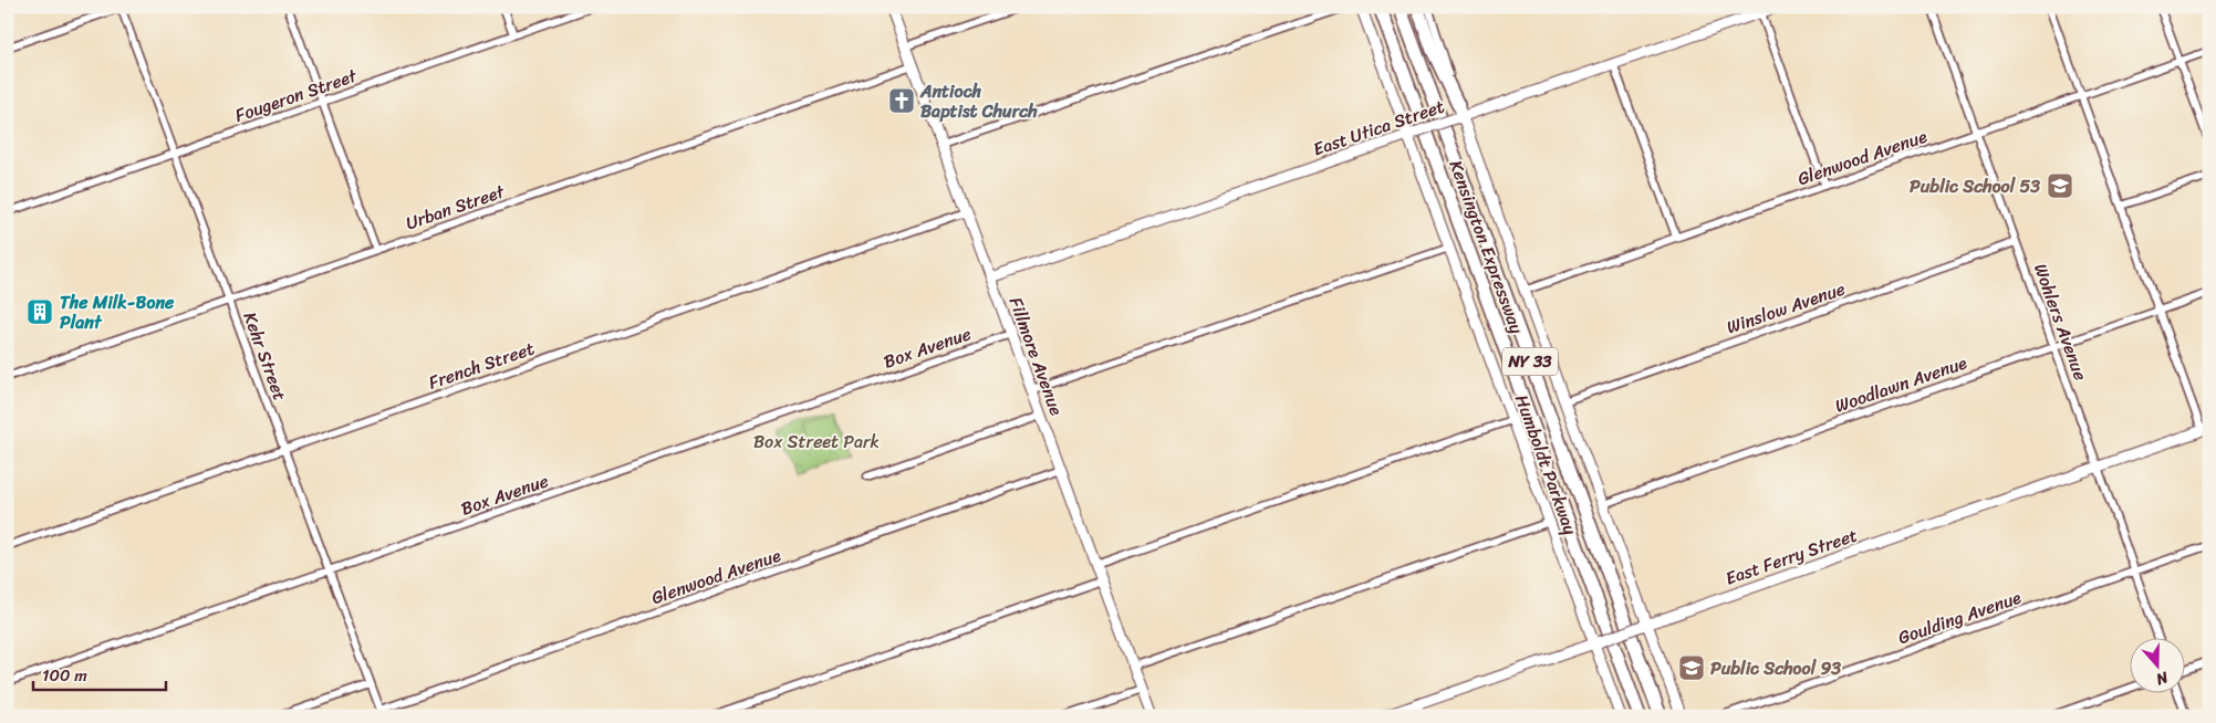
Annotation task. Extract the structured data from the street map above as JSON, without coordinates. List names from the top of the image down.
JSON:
{
  "streets": {
    "highway": ["Kensington Expressway", "NY 33"],
    "street": [
      "Fougeron Street",
      "East Utica Street",
      "Glenwood Avenue",
      "Urban Street",
      "Winslow Avenue",
      "Wohlers Avenue",
      "Box Avenue",
      "Kehr Street",
      "Fillmore Avenue",
      "French Street",
      "Woodlawn Avenue",
      "Humboldt Parkway",
      "East Ferry Street",
      "Goulding Avenue"
    ]
  },
  "crossings": [
    ["Fougeron Street", "Kehr Street"],
    ["East Utica Street", "Fillmore Avenue"],
    ["East Utica Street", "Humboldt Parkway"],
    ["Glenwood Avenue", "Wohlers Avenue"],
    ["Glenwood Avenue", "Kehr Street"],
    ["Glenwood Avenue", "Fillmore Avenue"],
    ["Urban Street", "Kehr Street"],
    ["Urban Street", "Fillmore Avenue"],
    ["Winslow Avenue", "Wohlers Avenue"],
    ["Wohlers Avenue", "Woodlawn Avenue"],
    ["Wohlers Avenue", "East Ferry Street"],
    ["Wohlers Avenue", "Goulding Avenue"],
    ["Box Avenue", "Kehr Street"],
    ["Box Avenue", "Fillmore Avenue"],
    ["Kehr Street", "French Street"],
    ["Fillmore Avenue", "French Street"],
    ["Humboldt Parkway", "East Ferry Street"]
  ],
  "parks": ["Box Street Park"],
  "places": {
    "church": ["Antioch Baptist Church"],
    "school or university": ["Public School 53", "Public School 93"],
    "building": ["The Milk-Bone Plant"]
  },
  "scale_bar": "100 m",
  "north": "bottom"
}
